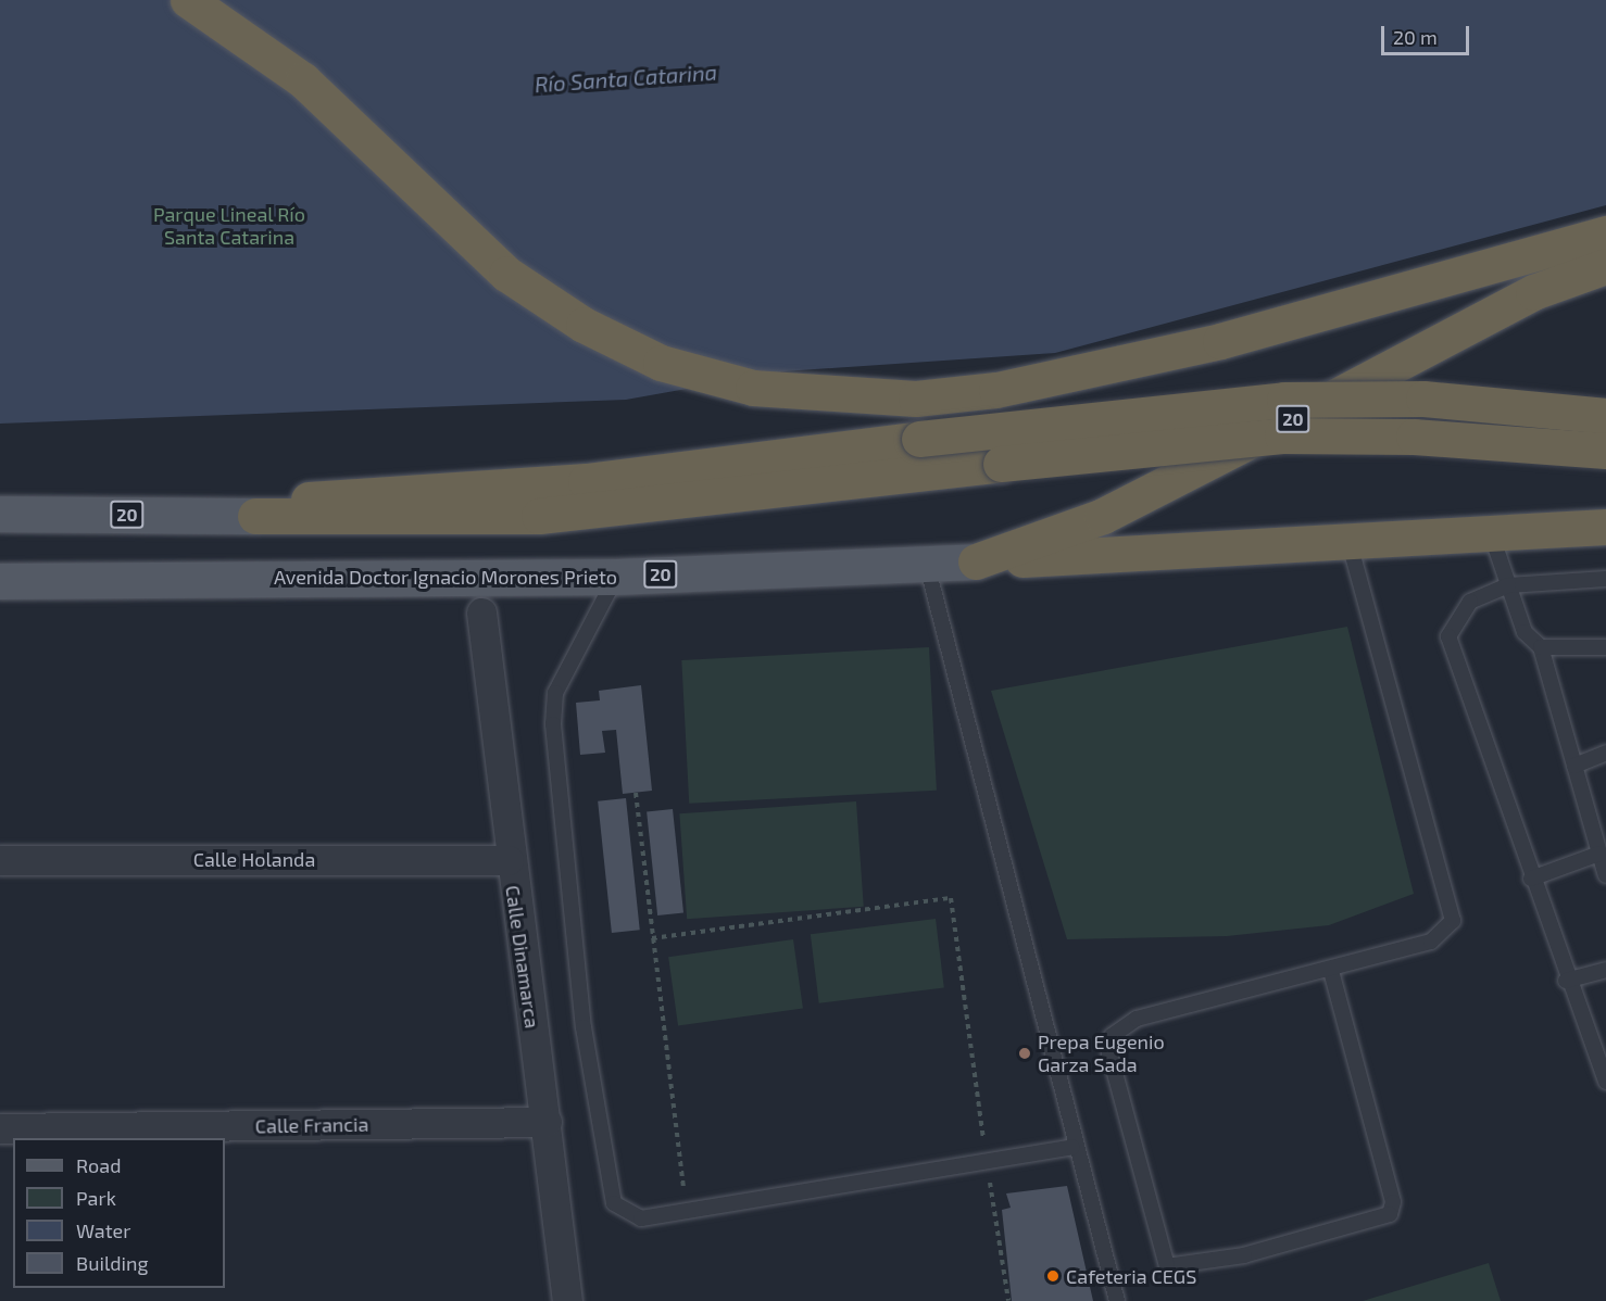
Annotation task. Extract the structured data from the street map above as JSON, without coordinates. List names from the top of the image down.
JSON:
{
  "streets": {
    "highway": ["20", "Avenida Doctor Ignacio Morones Prieto"],
    "street": ["Calle Holanda", "Calle Dinamarca", "Calle Francia"]
  },
  "crossings": [
    ["Calle Holanda", "Calle Dinamarca"],
    ["Calle Dinamarca", "Calle Francia"]
  ],
  "water": ["Río Santa Catarina"],
  "parks": ["Parque Lineal Río Santa Catarina"],
  "places": ["Prepa Eugenio Garza Sada", "Cafeteria CEGS"],
  "legend": [
    "Road",
    "Park",
    "Water",
    "Building"
  ],
  "scale_bar": "20 m"
}
